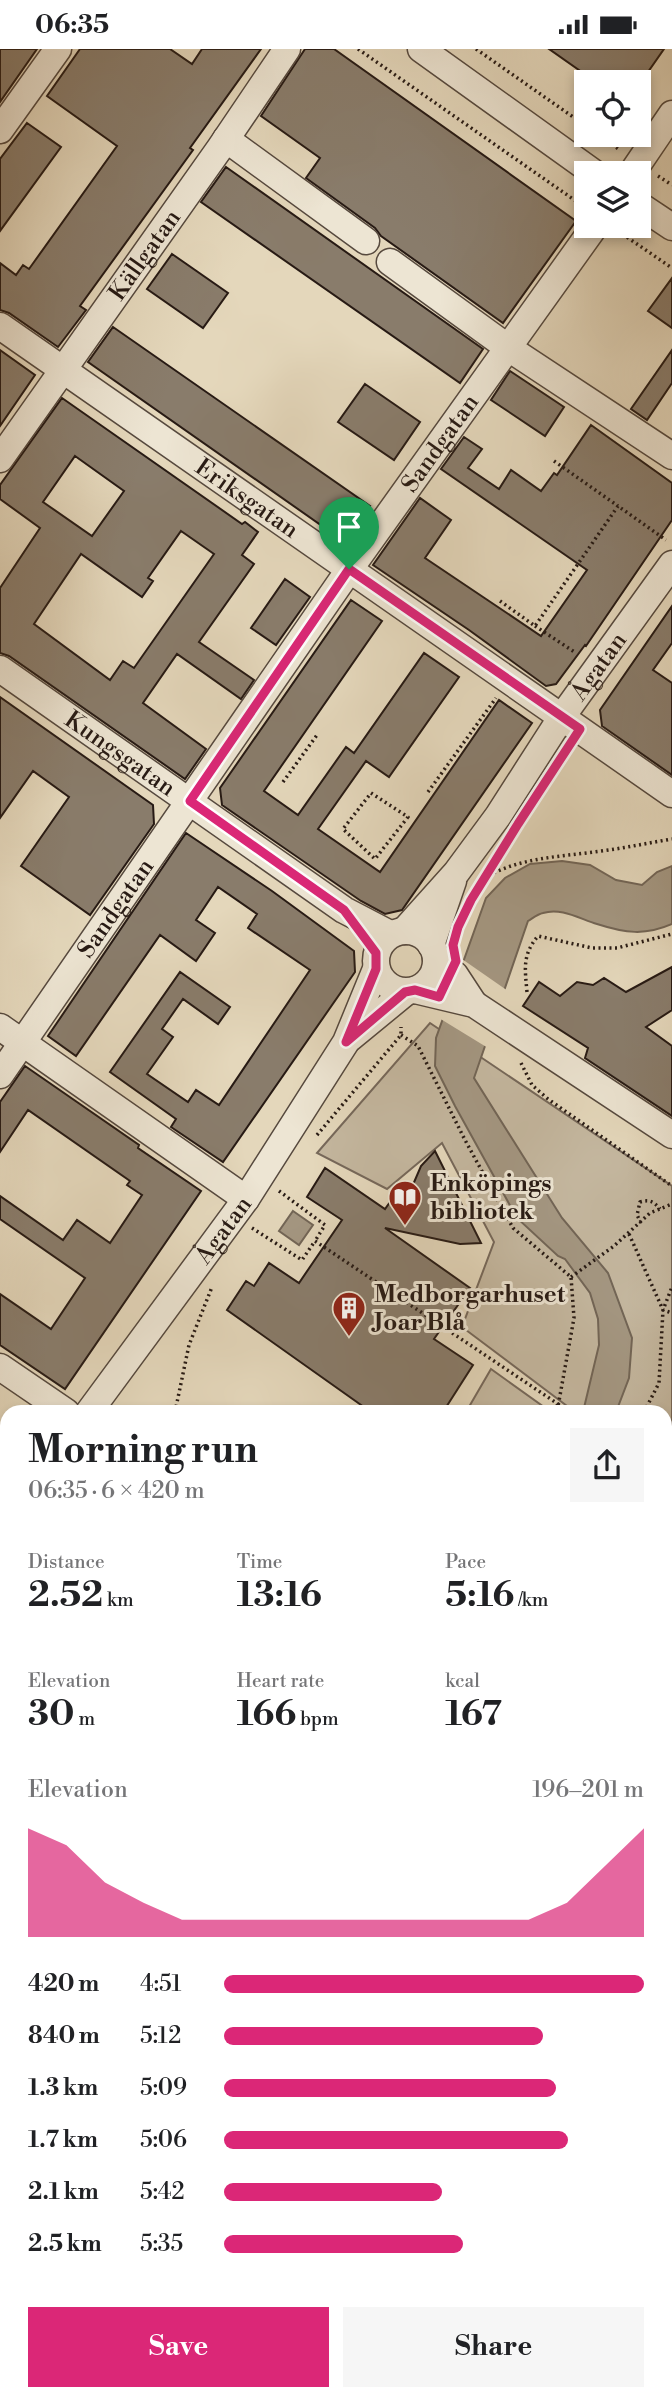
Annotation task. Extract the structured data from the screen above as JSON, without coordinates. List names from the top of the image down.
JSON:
{
  "streets": {
    "street": [
      "Källgatan",
      "Sandgatan",
      "Eriksgatan",
      "Ågatan",
      "Kungsgatan"
    ]
  },
  "crossings": [
    ["Källgatan", "Eriksgatan"],
    ["Sandgatan", "Eriksgatan"],
    ["Sandgatan", "Kungsgatan"],
    ["Eriksgatan", "Ågatan"],
    ["Ågatan", "Kungsgatan"]
  ],
  "places": {
    "library": ["Enköpings bibliotek"],
    "building": ["Medborgarhuset Joar Blå"]
  },
  "page": {
    "status": "06:35",
    "heading": ["Morning run", "06:35 · 6 × 420 m"],
    "stats": [
      ["Distance", "2.52 km"],
      ["Time", "13:16"],
      ["Pace", "5:16 /km"],
      ["Elevation", "30 m"],
      ["Heart rate", "166 bpm"],
      ["kcal", "167"]
    ],
    "chart": ["Elevation", "196–201 m"],
    "list": [
      {
        "name": "420 m",
        "note": "4:51"
      },
      {
        "name": "840 m",
        "note": "5:12"
      },
      {
        "name": "1.3 km",
        "note": "5:09"
      },
      {
        "name": "1.7 km",
        "note": "5:06"
      },
      {
        "name": "2.1 km",
        "note": "5:42"
      },
      {
        "name": "2.5 km",
        "note": "5:35"
      }
    ],
    "buttons": ["Save", "Share"]
  }
}
